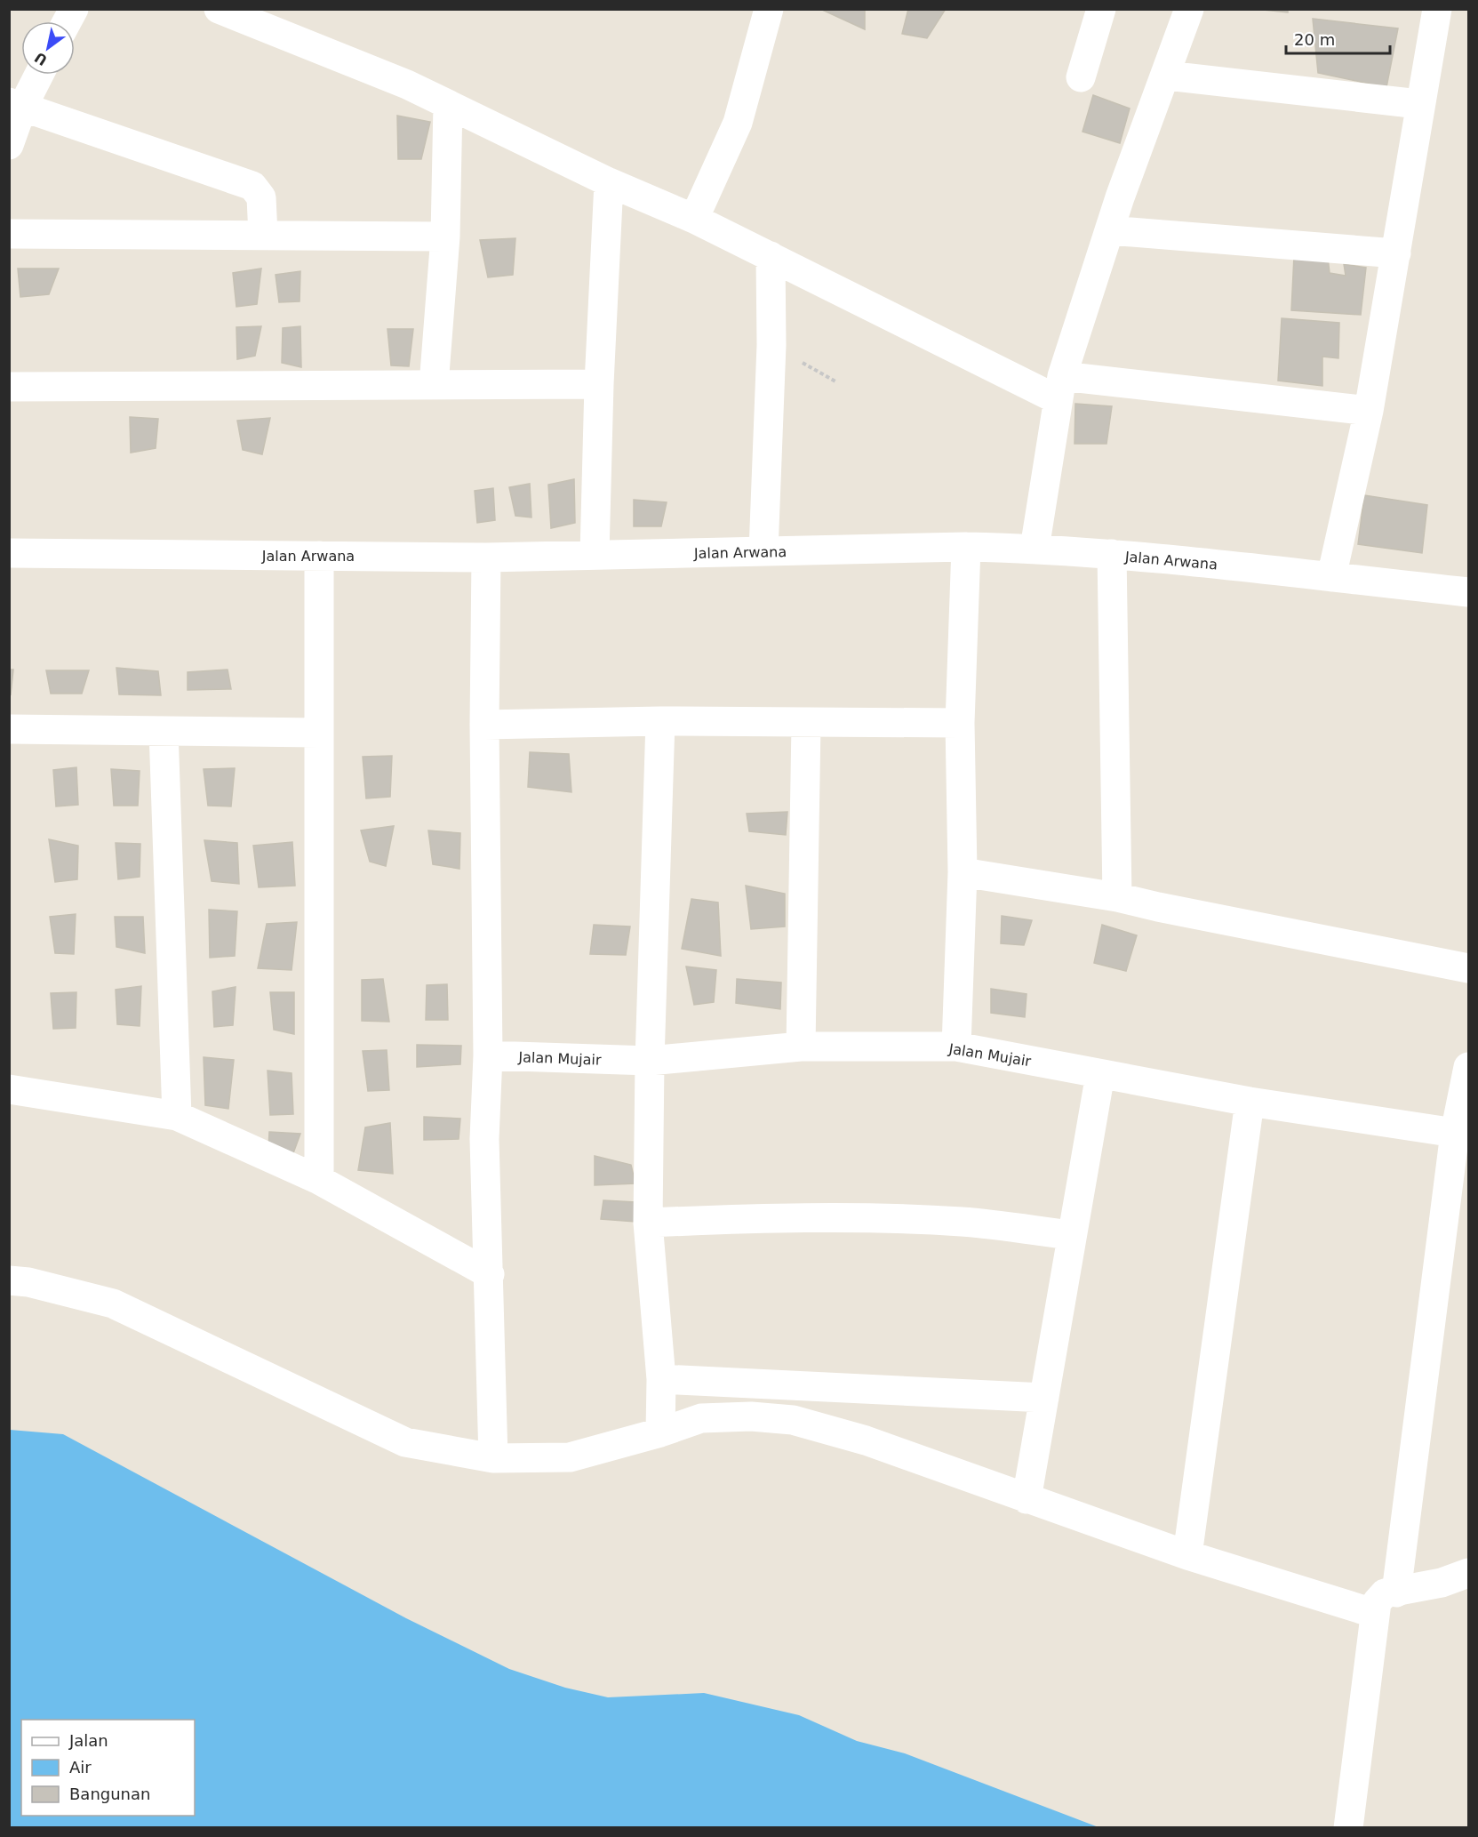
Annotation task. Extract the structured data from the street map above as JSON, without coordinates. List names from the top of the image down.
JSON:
{
  "streets": {
    "street": ["Jalan Arwana", "Jalan Mujair"]
  },
  "legend": ["Jalan", "Air", "Bangunan"],
  "scale_bar": "20 m",
  "north": "bottom left"
}
